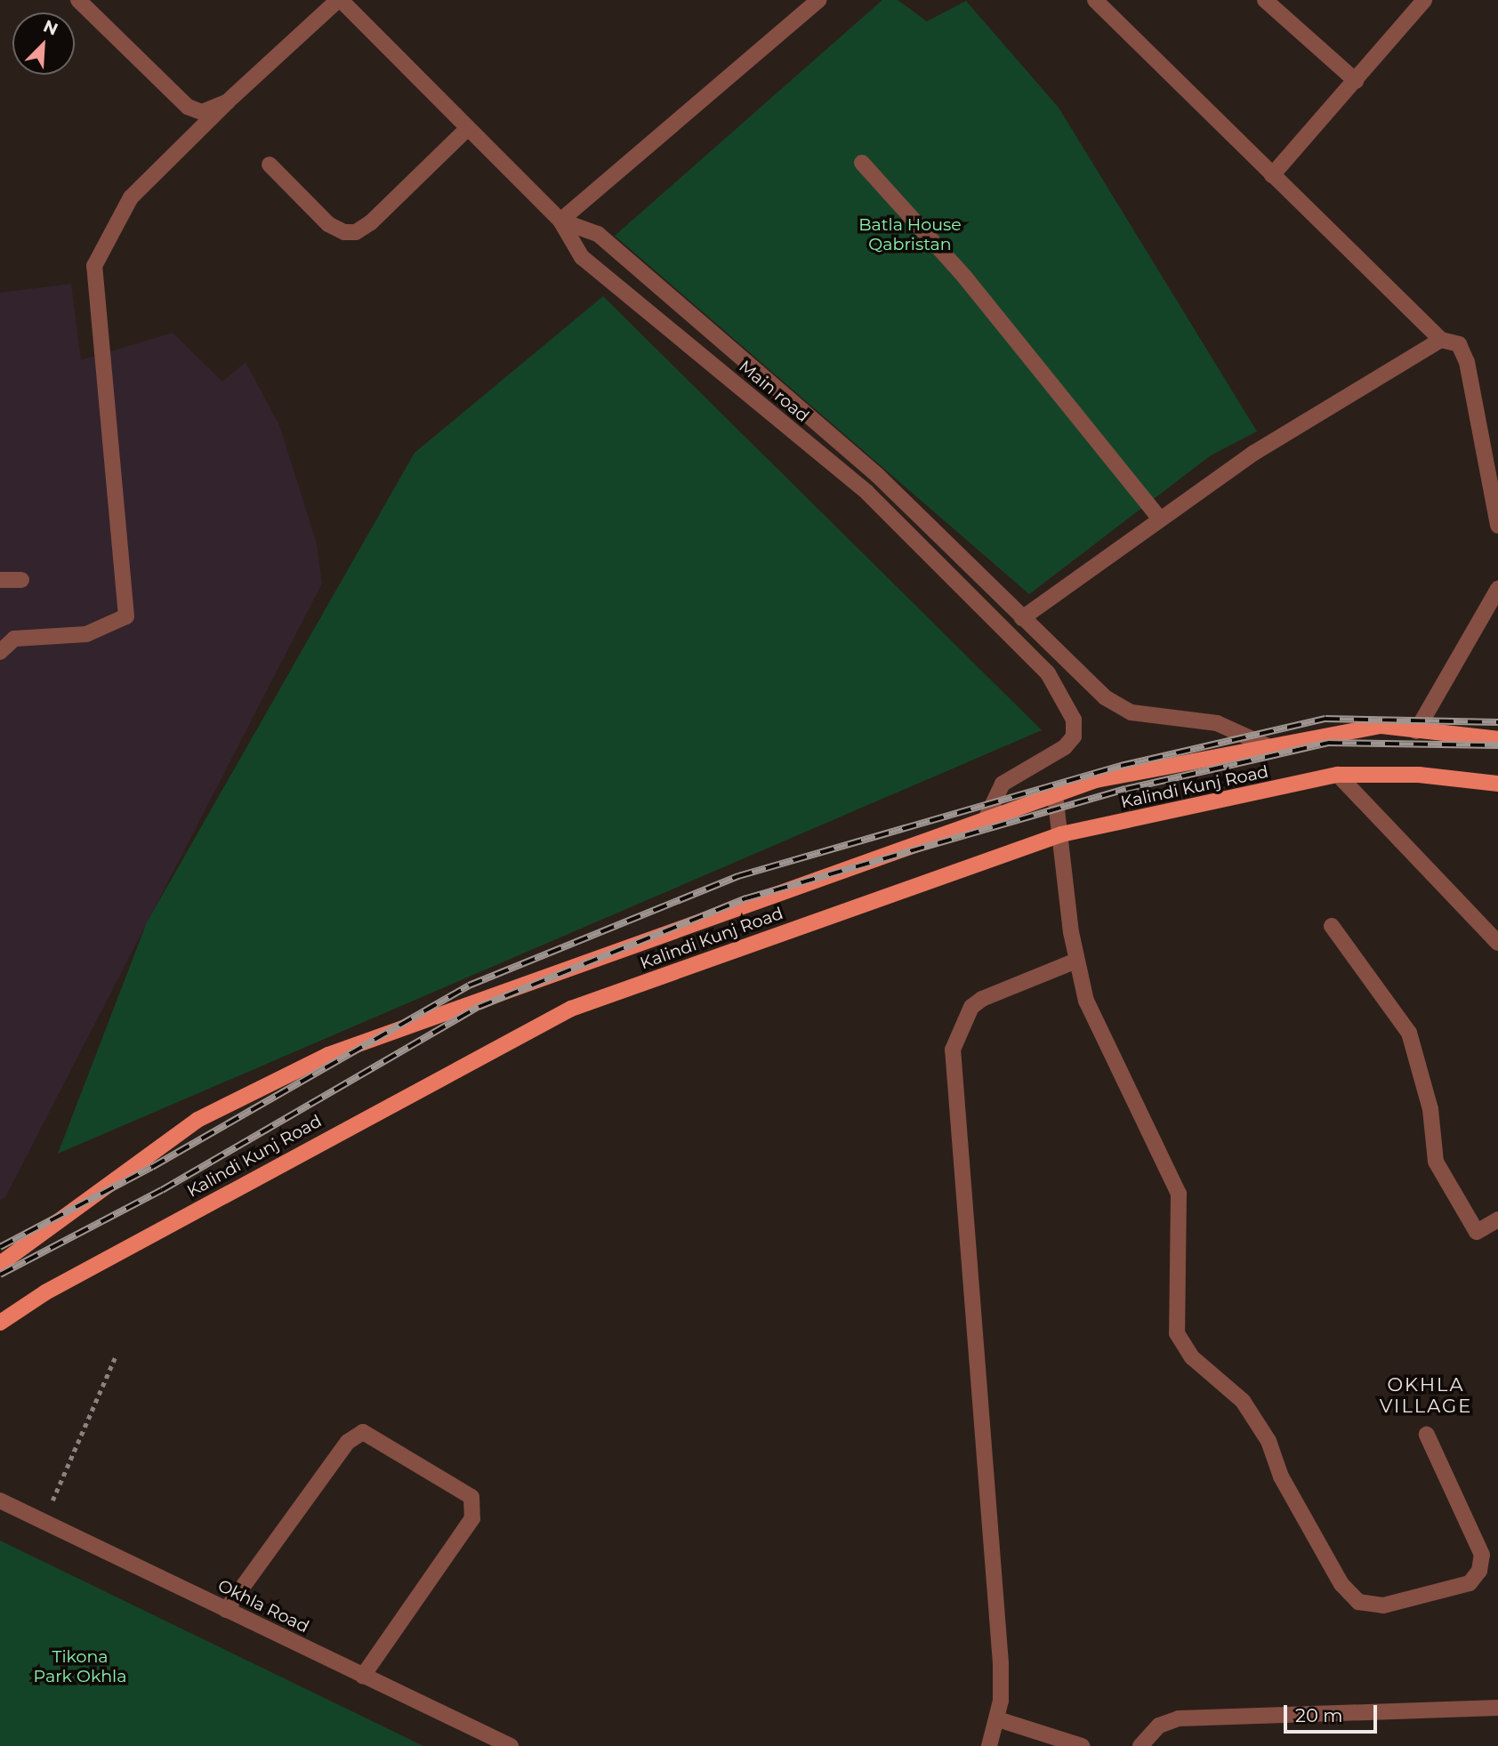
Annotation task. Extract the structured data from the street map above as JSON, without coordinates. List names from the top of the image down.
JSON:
{
  "streets": {
    "main road": ["Kalindi Kunj Road"],
    "street": ["Main road", "Okhla Road"]
  },
  "crossings": [
    ["Main road", "Kalindi Kunj Road"]
  ],
  "districts": ["OKHLA VILLAGE"],
  "parks": ["Batla House Qabristan", "Tikona Park Okhla"],
  "scale_bar": "20 m",
  "north": "top right"
}
